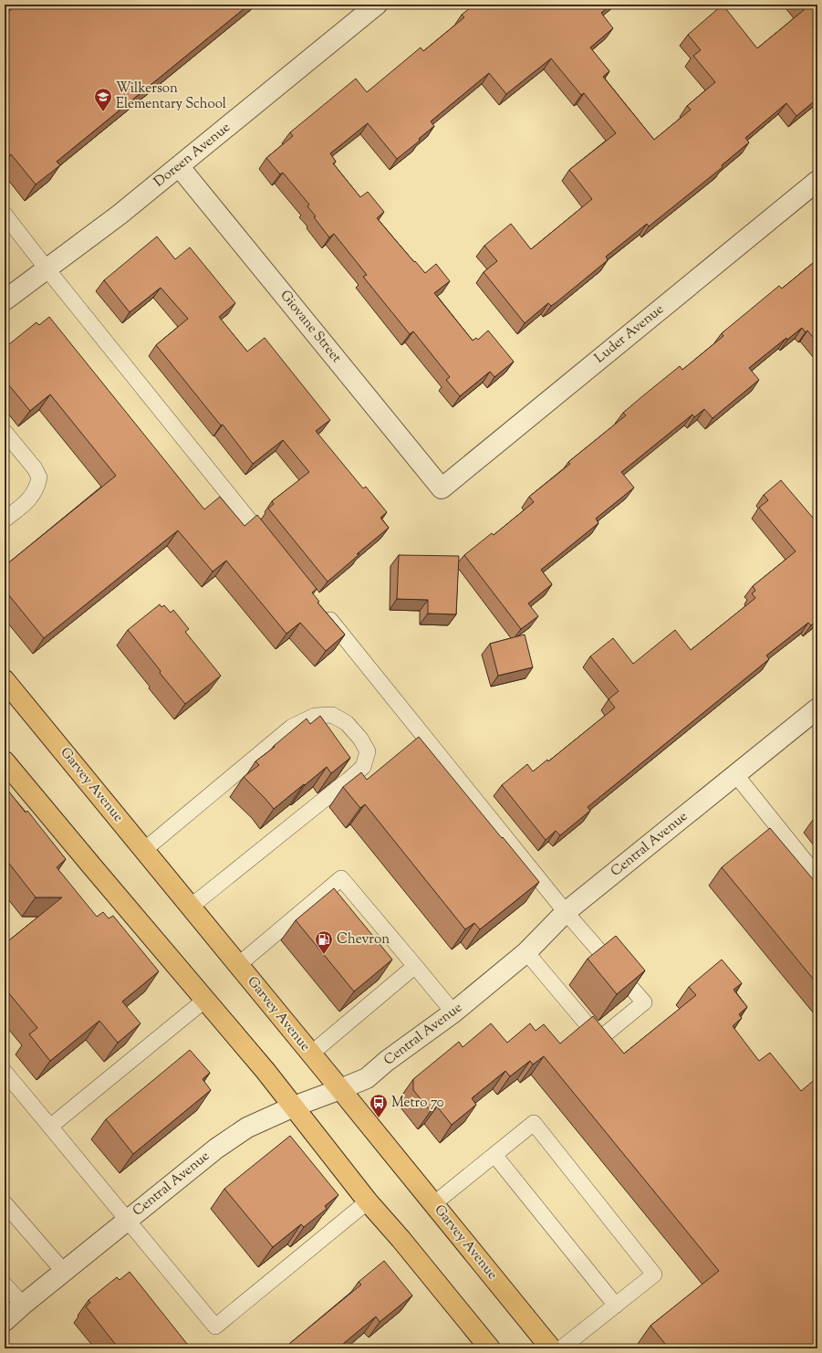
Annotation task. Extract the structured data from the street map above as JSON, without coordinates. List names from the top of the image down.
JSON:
{
  "streets": {
    "main road": ["Garvey Avenue"],
    "street": [
      "Doreen Avenue",
      "Giovane Street",
      "Luder Avenue",
      "Central Avenue"
    ]
  },
  "crossings": [
    ["Doreen Avenue", "Giovane Street"],
    ["Giovane Street", "Luder Avenue"],
    ["Garvey Avenue", "Central Avenue"]
  ],
  "places": {
    "school or university": ["Wilkerson Elementary School"],
    "fuel station": ["Chevron"],
    "bus stop": ["Metro 70"]
  }
}
